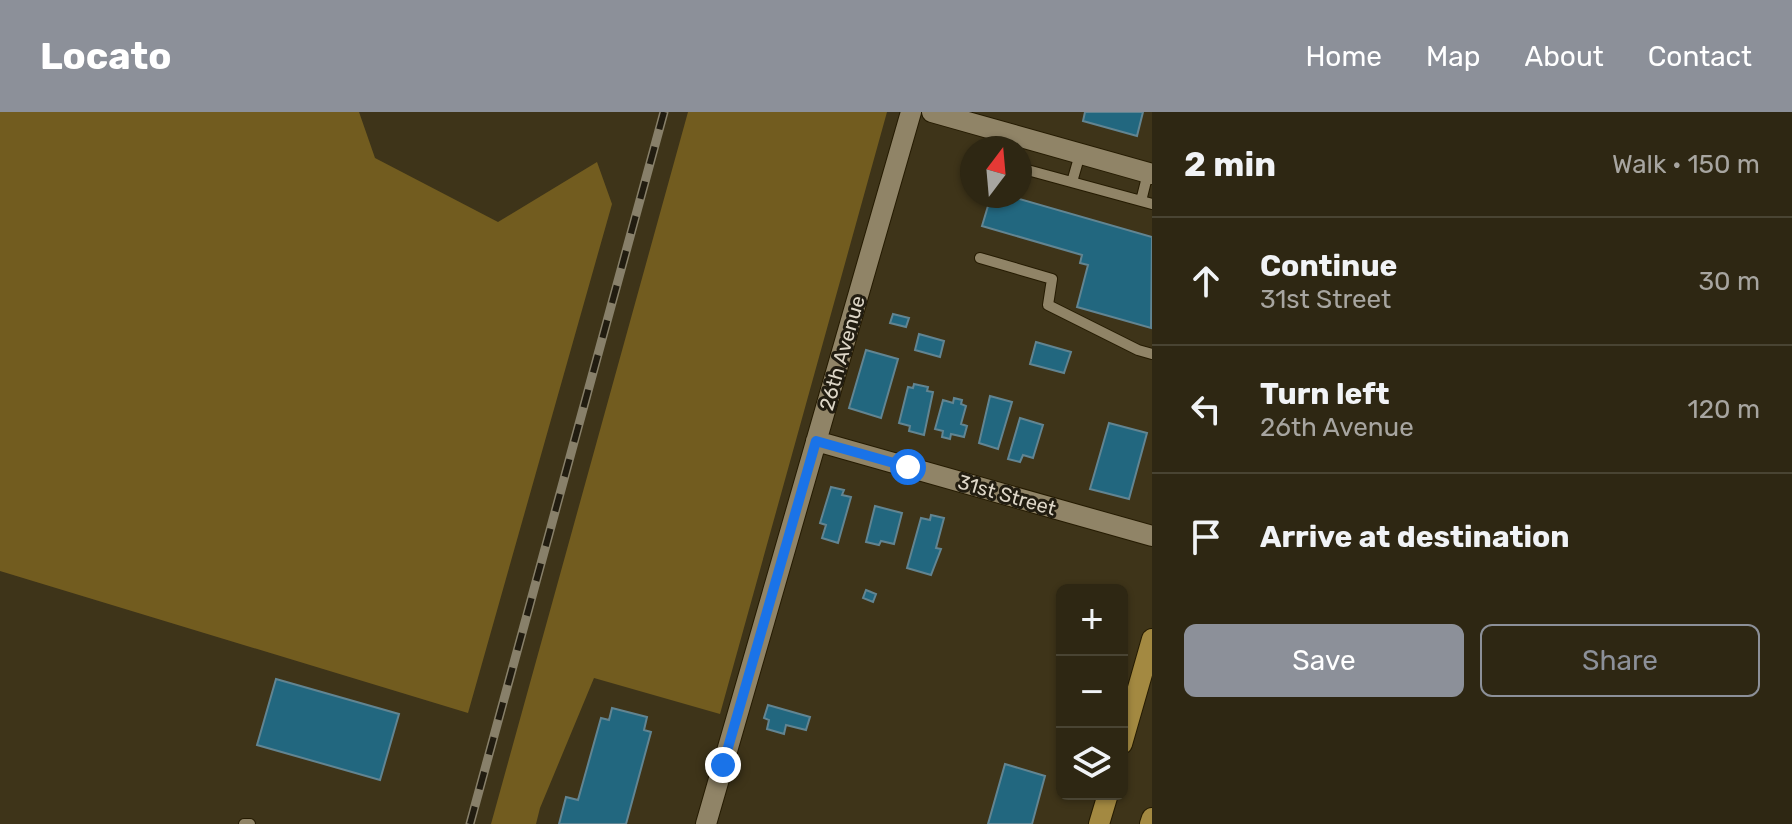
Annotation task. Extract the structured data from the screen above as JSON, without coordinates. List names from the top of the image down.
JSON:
{
  "streets": {
    "street": ["26th Avenue", "31st Street"]
  },
  "crossings": [
    ["26th Avenue", "31st Street"]
  ],
  "north": "top",
  "page": {
    "header": "Locato",
    "nav": [
      "Home",
      "Map",
      "About",
      "Contact"
    ],
    "heading": ["2 min", "Walk · 150 m"],
    "list": [
      ["Continue", "31st Street", "30 m"],
      ["Turn left", "26th Avenue", "120 m"],
      "Arrive at destination"
    ],
    "map_buttons": ["+", "−"],
    "buttons": ["Save", "Share"]
  }
}
